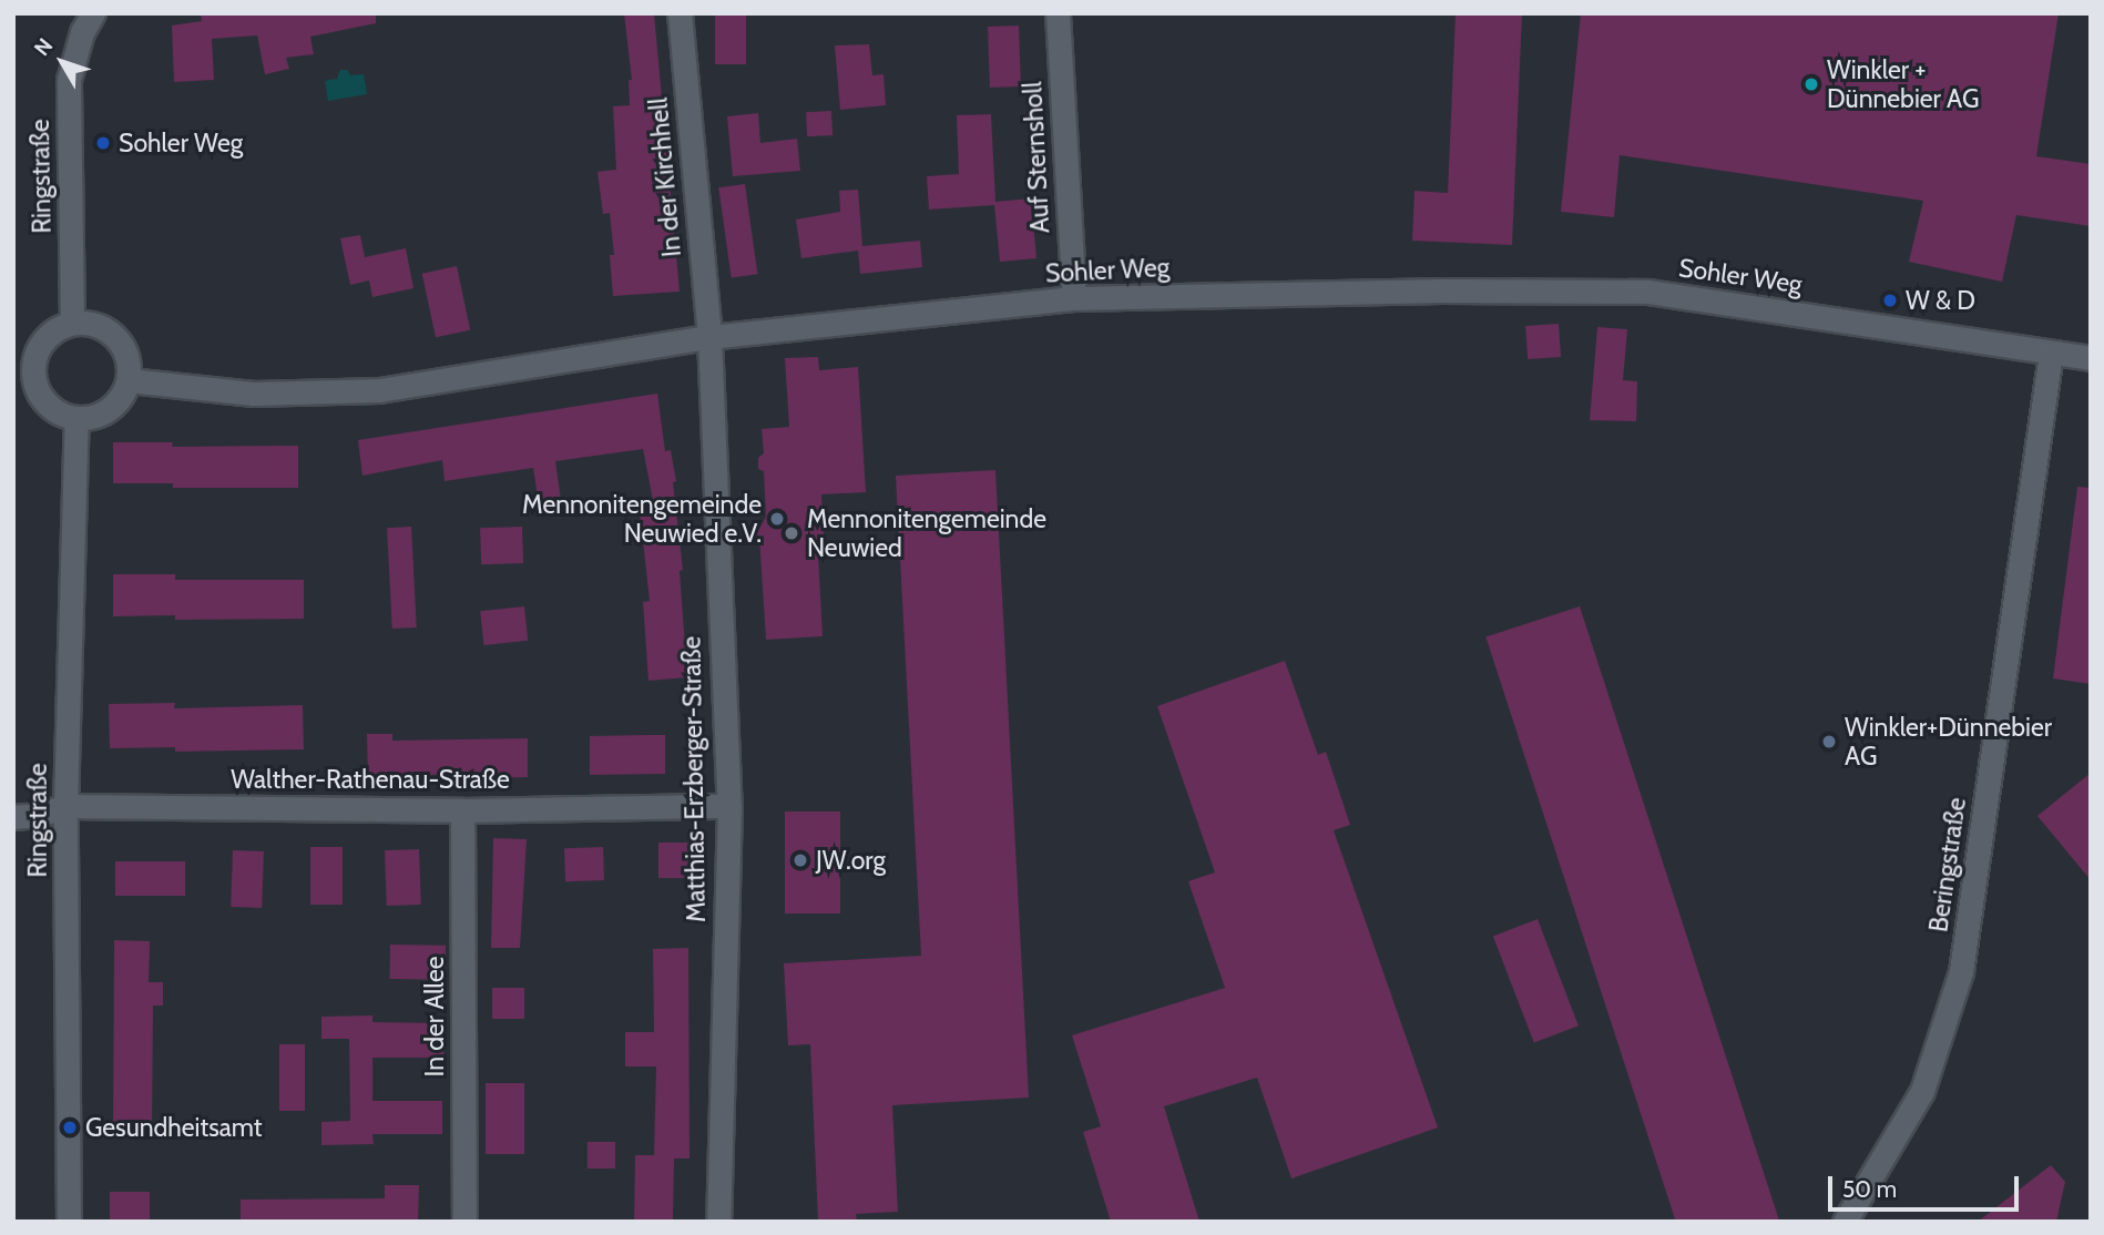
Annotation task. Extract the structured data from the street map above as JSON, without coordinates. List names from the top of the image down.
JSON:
{
  "streets": {
    "street": [
      "Auf Sternsholl",
      "Ringstraße",
      "In der Kirchhell",
      "Sohler Weg",
      "Walther-Rathenau-Straße",
      "Matthias-Erzberger-Straße",
      "Beringstraße",
      "In der Allee"
    ]
  },
  "crossings": [
    ["Auf Sternsholl", "Sohler Weg"],
    ["Ringstraße", "Sohler Weg"],
    ["Ringstraße", "Walther-Rathenau-Straße"],
    ["In der Kirchhell", "Sohler Weg"],
    ["In der Kirchhell", "Matthias-Erzberger-Straße"],
    ["Sohler Weg", "Matthias-Erzberger-Straße"],
    ["Sohler Weg", "Beringstraße"],
    ["Walther-Rathenau-Straße", "Matthias-Erzberger-Straße"],
    ["Walther-Rathenau-Straße", "In der Allee"]
  ],
  "places": [
    "Winkler + Dünnebier AG",
    "Sohler Weg",
    "W & D",
    "Mennonitengemeinde Neuwied e.V.",
    "Mennonitengemeinde Neuwied",
    "Winkler+Dünnebier AG",
    "JW.org",
    "Gesundheitsamt"
  ],
  "scale_bar": "50 m",
  "north": "top left"
}
